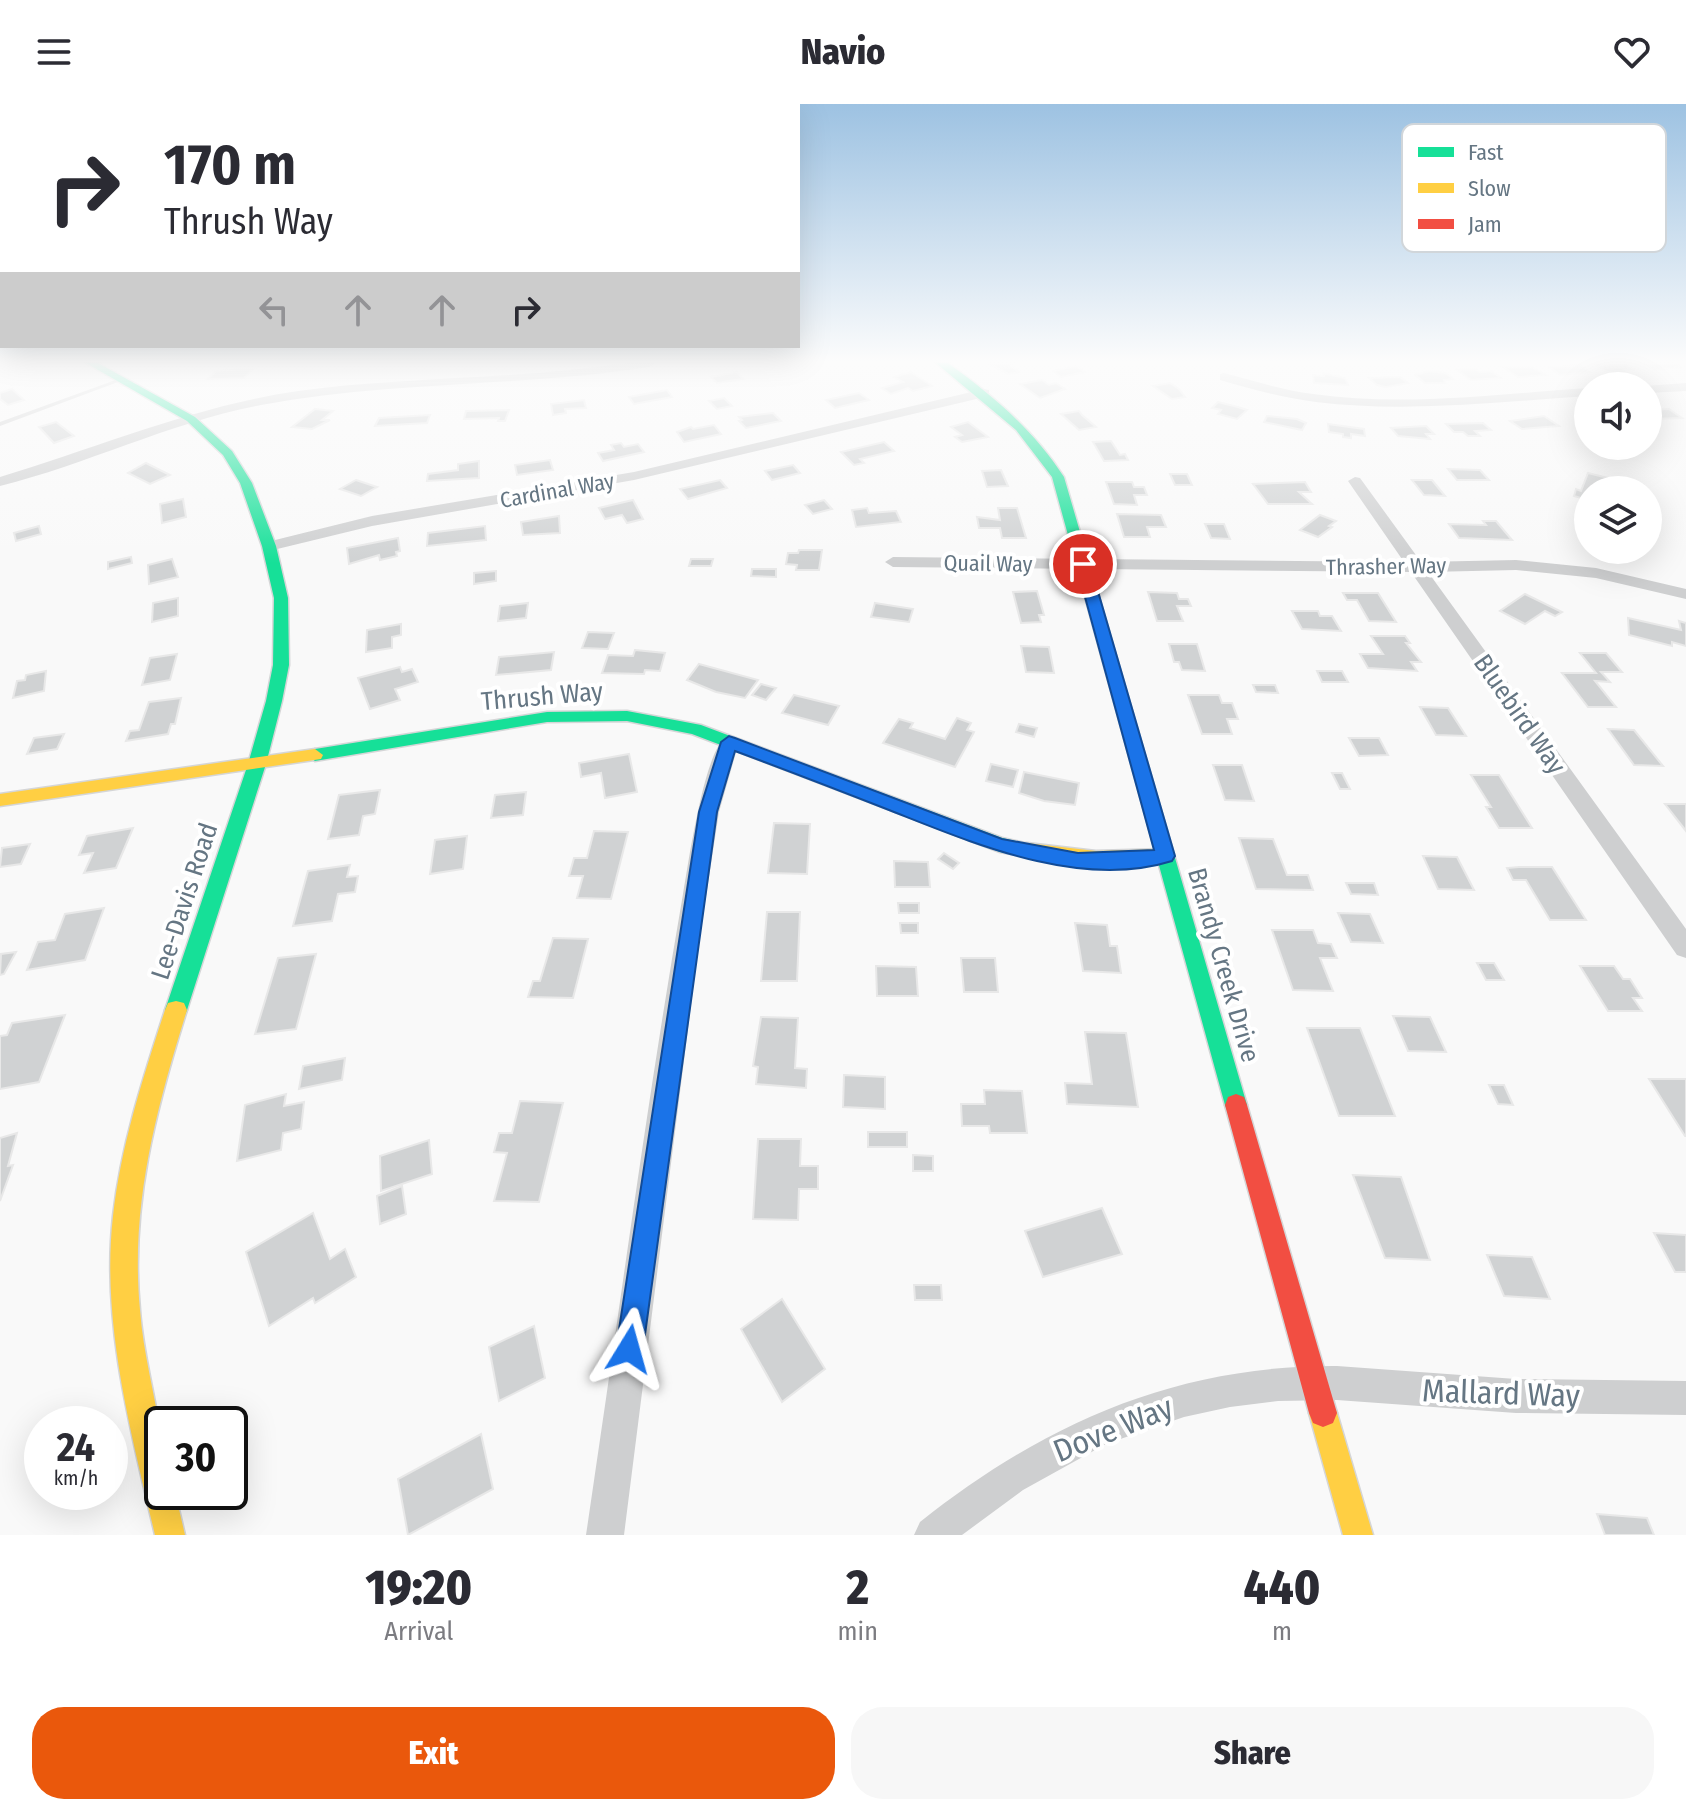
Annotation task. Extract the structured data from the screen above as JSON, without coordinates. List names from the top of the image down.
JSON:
{
  "streets": {
    "street": [
      "Cardinal Way",
      "Quail Way",
      "Thrasher Way",
      "Thrush Way",
      "Bluebird Way",
      "Lee-Davis Road",
      "Brandy Creek Drive",
      "Mallard Way",
      "Dove Way"
    ]
  },
  "crossings": [
    ["Cardinal Way", "Lee-Davis Road"],
    ["Quail Way", "Thrasher Way"],
    ["Quail Way", "Brandy Creek Drive"],
    ["Thrasher Way", "Bluebird Way"],
    ["Thrasher Way", "Brandy Creek Drive"],
    ["Thrush Way", "Lee-Davis Road"],
    ["Thrush Way", "Brandy Creek Drive"],
    ["Brandy Creek Drive", "Mallard Way"],
    ["Brandy Creek Drive", "Dove Way"],
    ["Mallard Way", "Dove Way"]
  ],
  "legend": ["Fast", "Slow", "Jam"],
  "page": {
    "header": "Navio",
    "turn": ["170 m", "Thrush Way"],
    "speed": "24 km/h",
    "limit": "30",
    "eta": [
      "19:20",
      "Arrival",
      "2",
      "min",
      "440",
      "m"
    ],
    "buttons": ["Exit", "Share"]
  }
}
